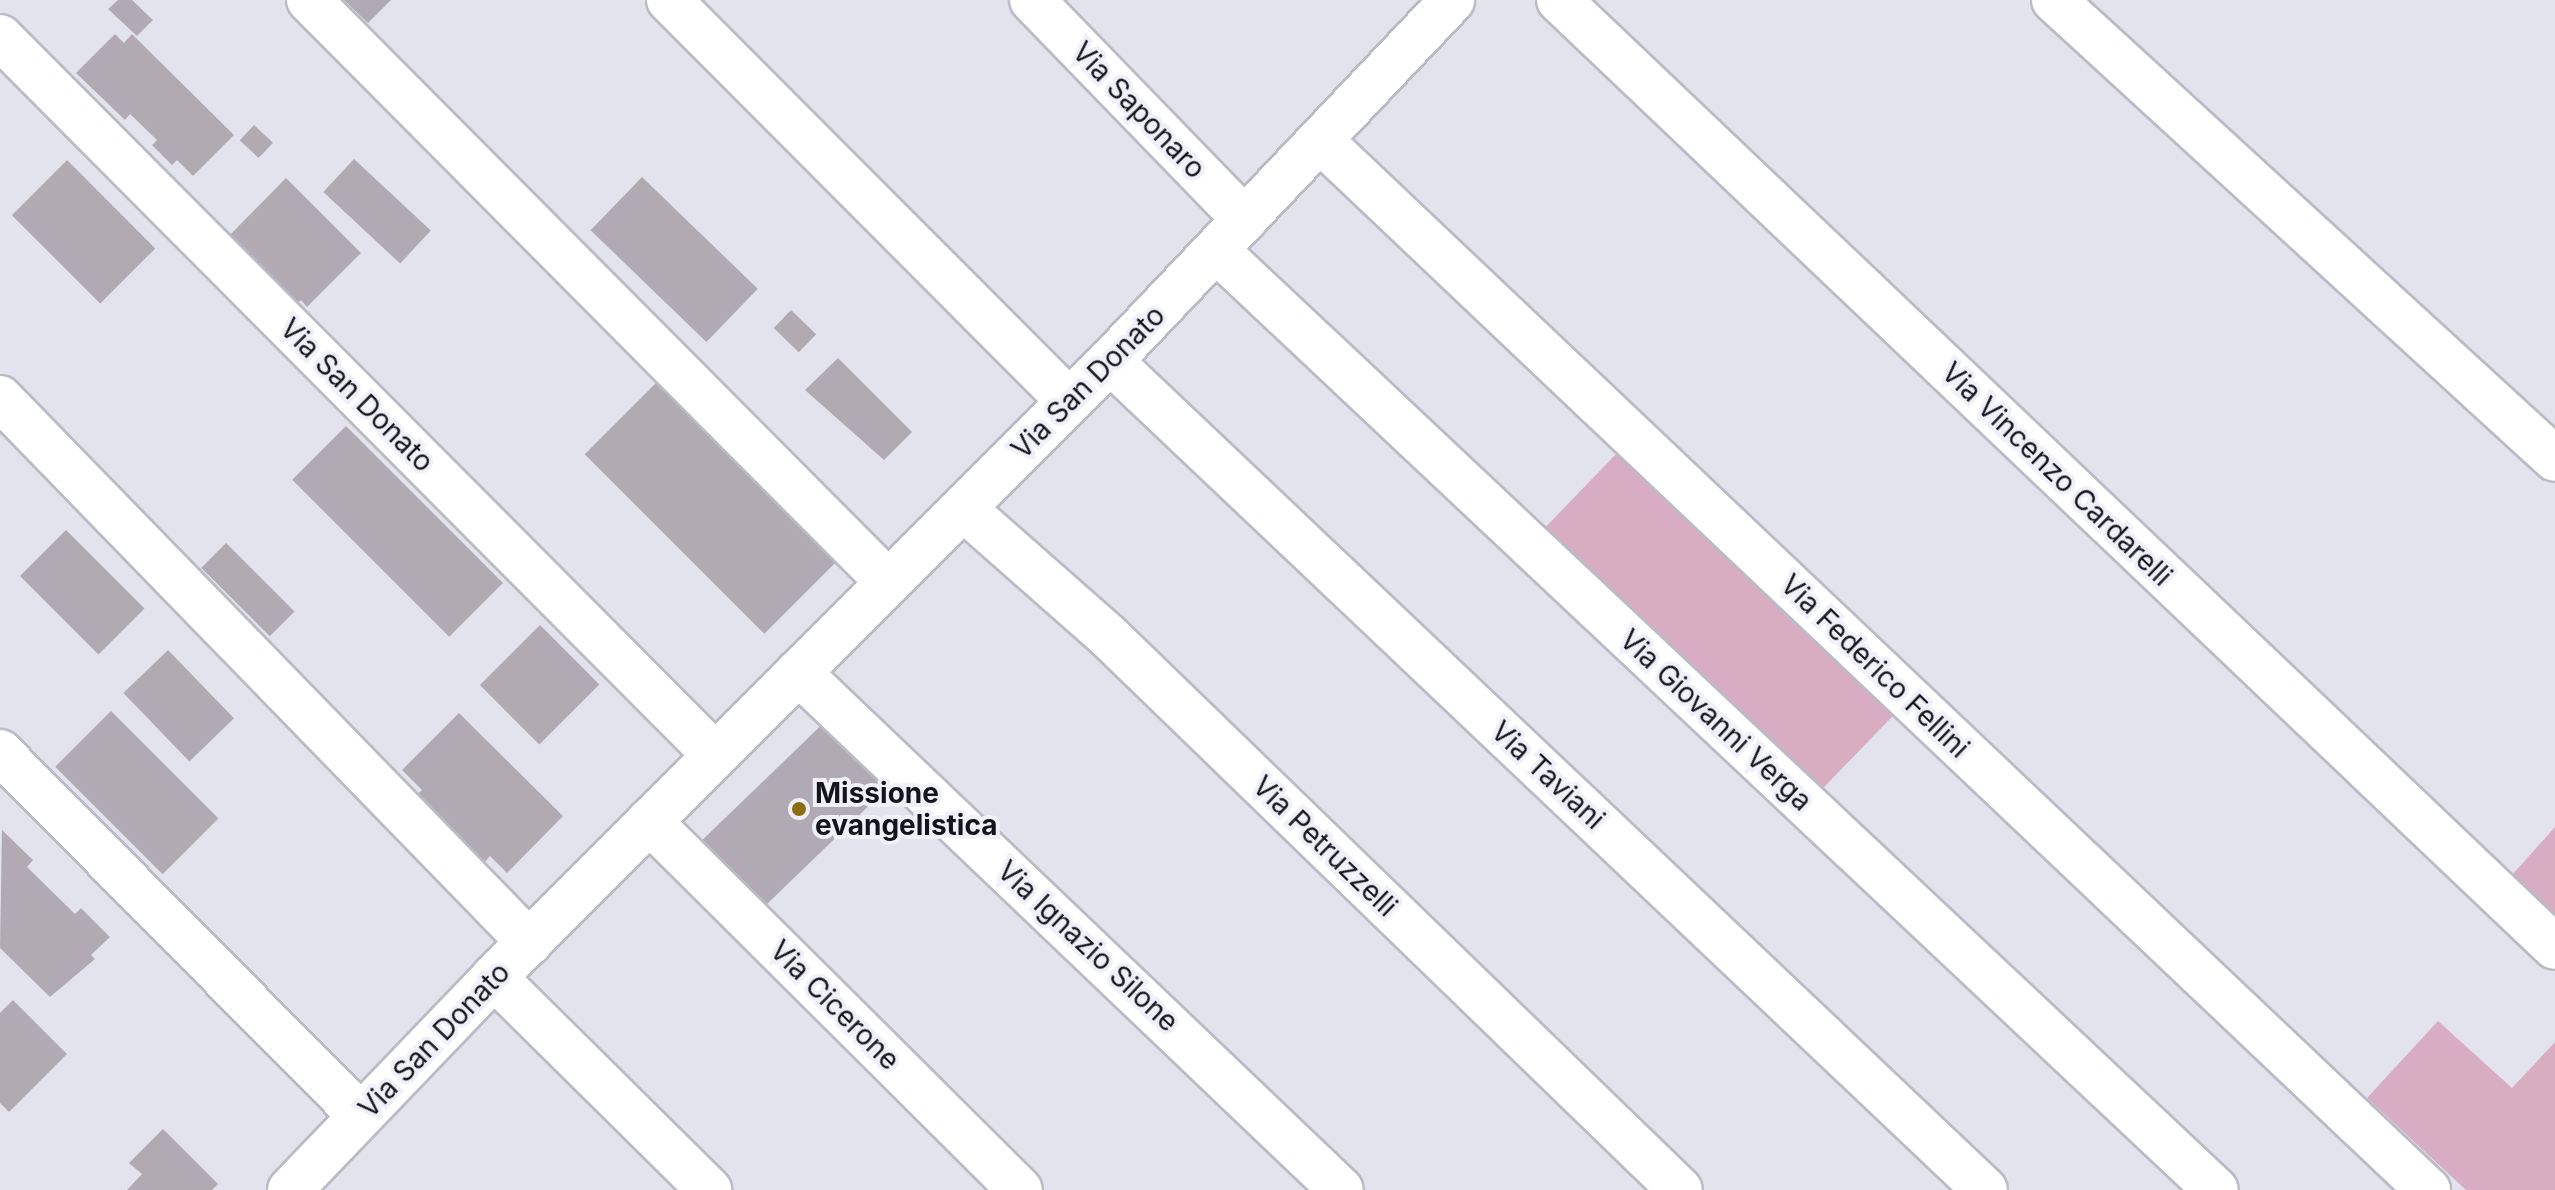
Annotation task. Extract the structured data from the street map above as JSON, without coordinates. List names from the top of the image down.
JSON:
{
  "streets": {
    "street": [
      "Via Saponaro",
      "Via San Donato",
      "Via Vincenzo Cardarelli",
      "Via Federico Fellini",
      "Via Giovanni Verga",
      "Via Taviani",
      "Via Petruzzelli",
      "Via Ignazio Silone",
      "Via Cicerone"
    ]
  },
  "crossings": [
    ["Via Saponaro", "Via San Donato"],
    ["Via Saponaro", "Via Giovanni Verga"],
    ["Via San Donato", "Via Federico Fellini"],
    ["Via San Donato", "Via Giovanni Verga"],
    ["Via San Donato", "Via Taviani"],
    ["Via San Donato", "Via Petruzzelli"],
    ["Via San Donato", "Via Ignazio Silone"],
    ["Via San Donato", "Via Cicerone"]
  ],
  "places": ["Missione evangelistica"]
}
